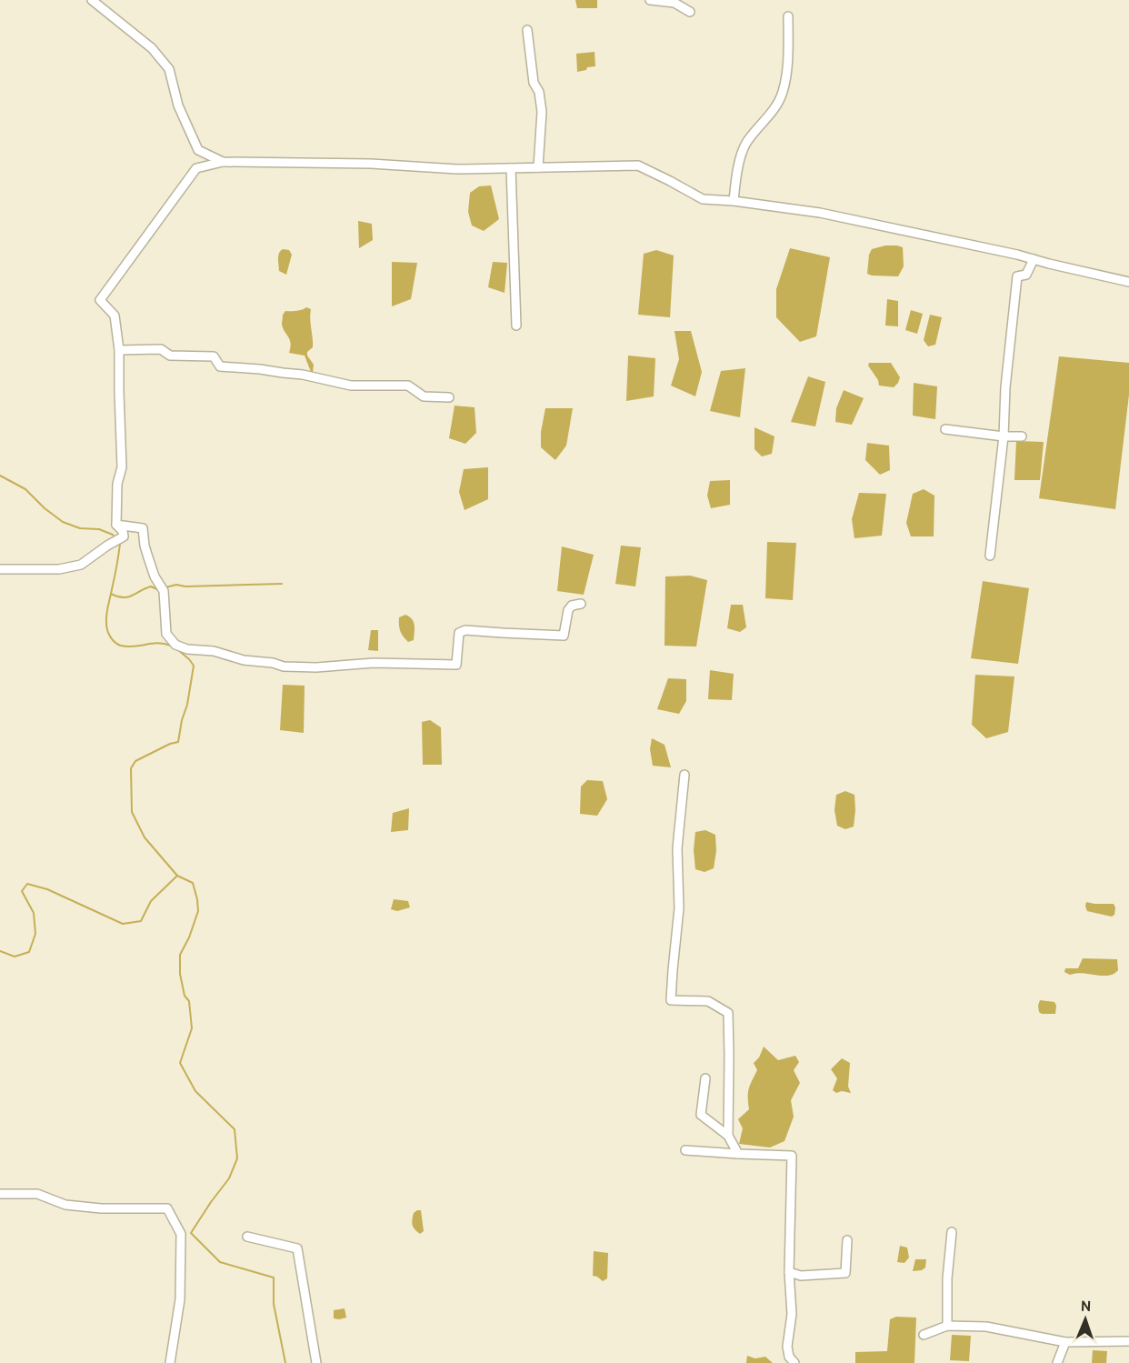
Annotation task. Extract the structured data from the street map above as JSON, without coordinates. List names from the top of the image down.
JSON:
{
  "north": "top"
}
